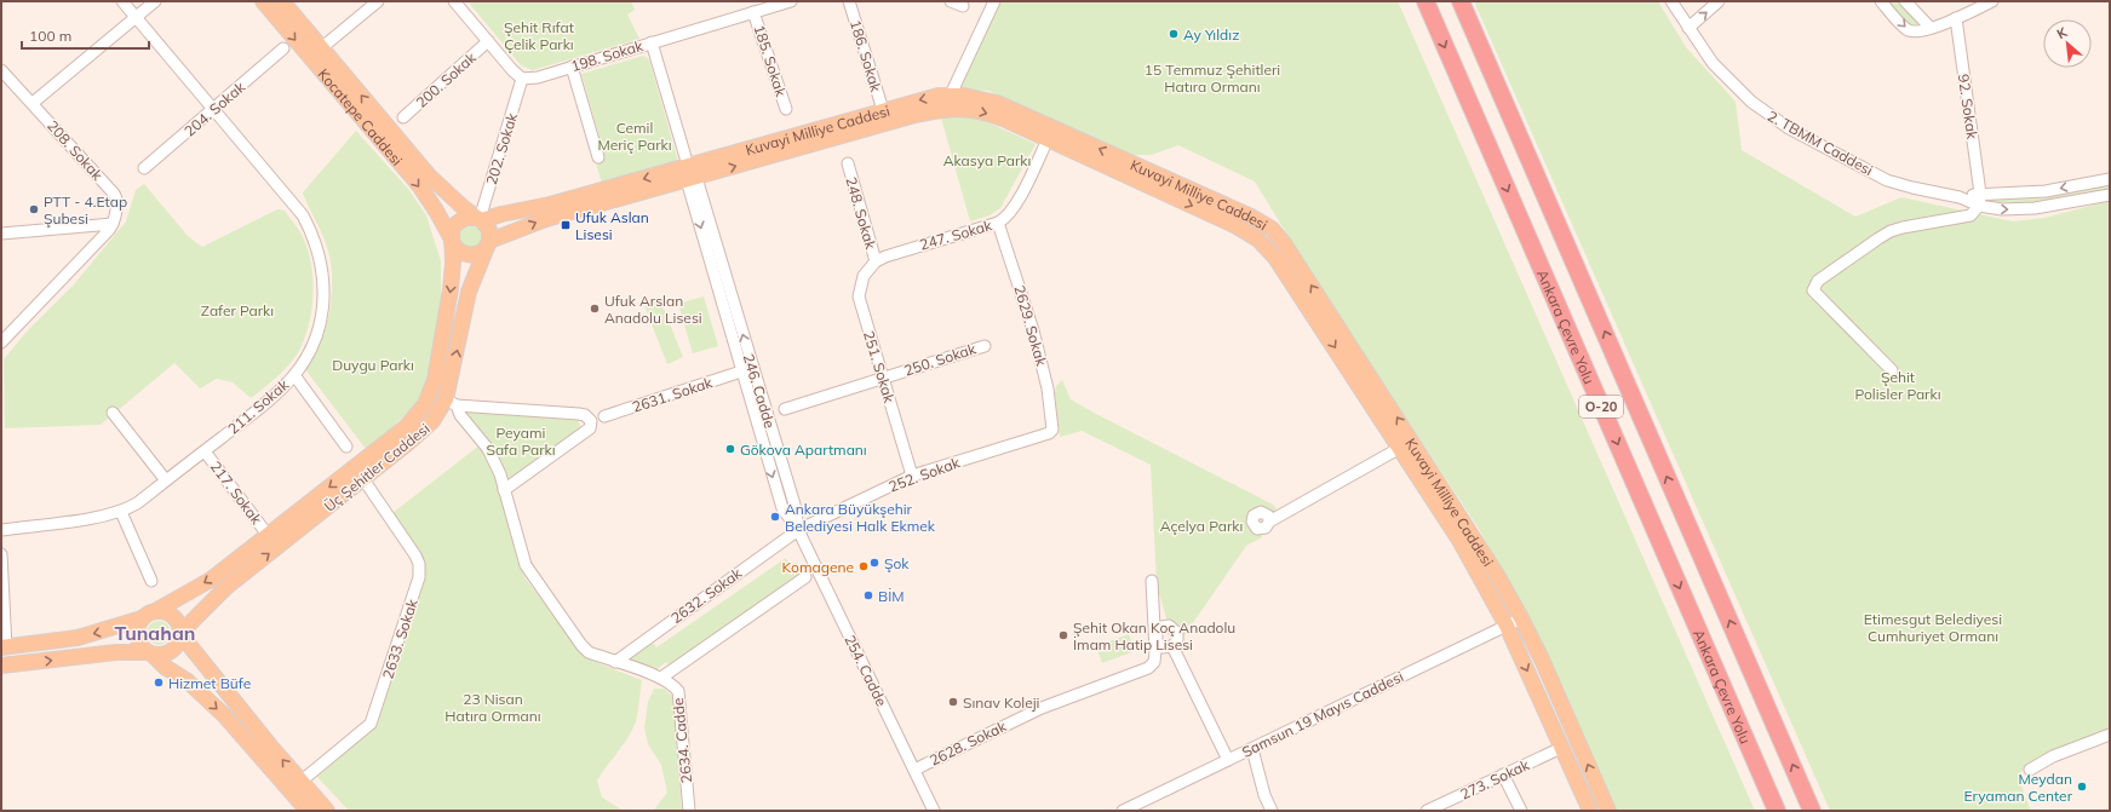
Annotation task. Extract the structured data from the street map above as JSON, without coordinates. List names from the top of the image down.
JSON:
{
  "streets": {
    "highway": ["Ankara Çevre Yolu", "O-20"],
    "main road": ["Kocatepe Caddesi", "Kuvayi Milliye Caddesi", "Üç Şehitler Caddesi"],
    "street": [
      "198. Sokak",
      "186. Sokak",
      "185. Sokak",
      "200. Sokak",
      "92. Sokak",
      "204. Sokak",
      "2. TBMM Caddesi",
      "202. Sokak",
      "208. Sokak",
      "248. Sokak",
      "247. Sokak",
      "2629. Sokak",
      "250. Sokak",
      "251. Sokak",
      "246. Cadde",
      "2631. Sokak",
      "211. Sokak",
      "252. Sokak",
      "217. Sokak",
      "2632. Sokak",
      "2633. Sokak",
      "254. Cadde",
      "Samsun 19 Mayıs Caddesi",
      "2634. Cadde",
      "2628. Sokak",
      "273. Sokak"
    ]
  },
  "crossings": [
    ["198. Sokak", "185. Sokak"],
    ["198. Sokak", "202. Sokak"],
    ["186. Sokak", "Kuvayi Milliye Caddesi"],
    ["92. Sokak", "2. TBMM Caddesi"],
    ["204. Sokak", "211. Sokak"],
    ["Kocatepe Caddesi", "Kuvayi Milliye Caddesi"],
    ["Kocatepe Caddesi", "202. Sokak"],
    ["Kocatepe Caddesi", "Üç Şehitler Caddesi"],
    ["Kuvayi Milliye Caddesi", "202. Sokak"],
    ["Kuvayi Milliye Caddesi", "247. Sokak"],
    ["Kuvayi Milliye Caddesi", "246. Cadde"],
    ["Kuvayi Milliye Caddesi", "Üç Şehitler Caddesi"],
    ["Kuvayi Milliye Caddesi", "Samsun 19 Mayıs Caddesi"],
    ["Kuvayi Milliye Caddesi", "273. Sokak"],
    ["202. Sokak", "Üç Şehitler Caddesi"],
    ["248. Sokak", "247. Sokak"],
    ["248. Sokak", "251. Sokak"],
    ["247. Sokak", "2629. Sokak"],
    ["247. Sokak", "251. Sokak"],
    ["2629. Sokak", "252. Sokak"],
    ["250. Sokak", "251. Sokak"],
    ["251. Sokak", "252. Sokak"],
    ["246. Cadde", "2631. Sokak"],
    ["246. Cadde", "252. Sokak"],
    ["246. Cadde", "2632. Sokak"],
    ["246. Cadde", "254. Cadde"],
    ["211. Sokak", "217. Sokak"],
    ["Üç Şehitler Caddesi", "217. Sokak"],
    ["Üç Şehitler Caddesi", "2633. Sokak"],
    ["252. Sokak", "2632. Sokak"],
    ["252. Sokak", "254. Cadde"],
    ["2632. Sokak", "254. Cadde"],
    ["254. Cadde", "2628. Sokak"]
  ],
  "districts": ["Tunahan"],
  "parks": [
    "Şehit Rıfat Çelik Parkı",
    "15 Temmuz Şehitleri Hatıra Ormanı",
    "Cemil Meriç Parkı",
    "Akasya Parkı",
    "Zafer Parkı",
    "Duygu Parkı",
    "Şehit Polisler Parkı",
    "Peyami Safa Parkı",
    "Açelya Parkı",
    "Etimesgut Belediyesi Cumhuriyet Ormanı",
    "23 Nisan Hatıra Ormanı"
  ],
  "places": {
    "other": [
      "Ay Yıldız",
      "PTT - 4.Etap Şubesi",
      "Ufuk Arslan Anadolu Lisesi",
      "Gökova Apartmanı",
      "Ankara Büyükşehir Belediyesi Halk Ekmek",
      "Şok",
      "Komagene",
      "BİM",
      "Şehit Okan Koç Anadolu İmam Hatip Lisesi",
      "Hizmet Büfe",
      "Sınav Koleji",
      "Meydan Eryaman Center"
    ],
    "transit": ["Ufuk Aslan Lisesi"]
  },
  "scale_bar": "100 m",
  "north": "top left"
}
